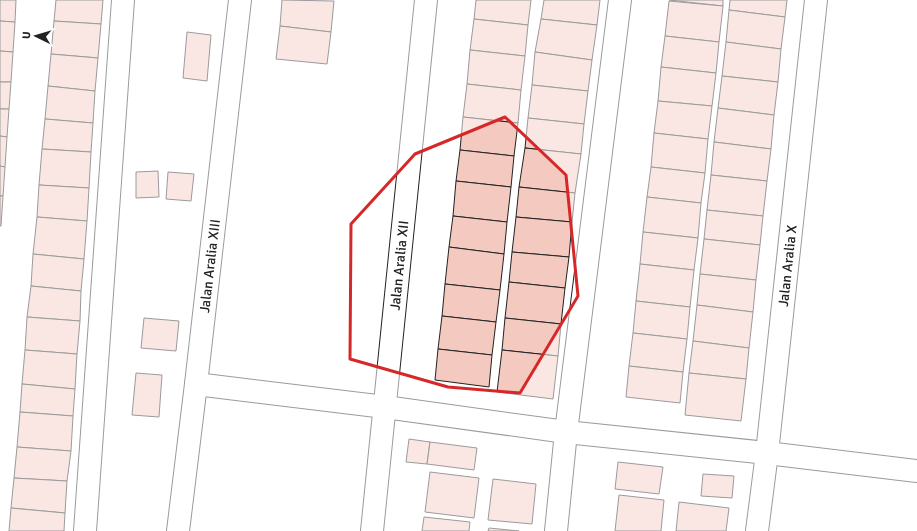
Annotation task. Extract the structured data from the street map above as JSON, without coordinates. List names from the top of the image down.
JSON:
{
  "streets": {
    "street": ["Jalan Aralia XIII", "Jalan Aralia XII", "Jalan Aralia X"]
  },
  "north": "left"
}
